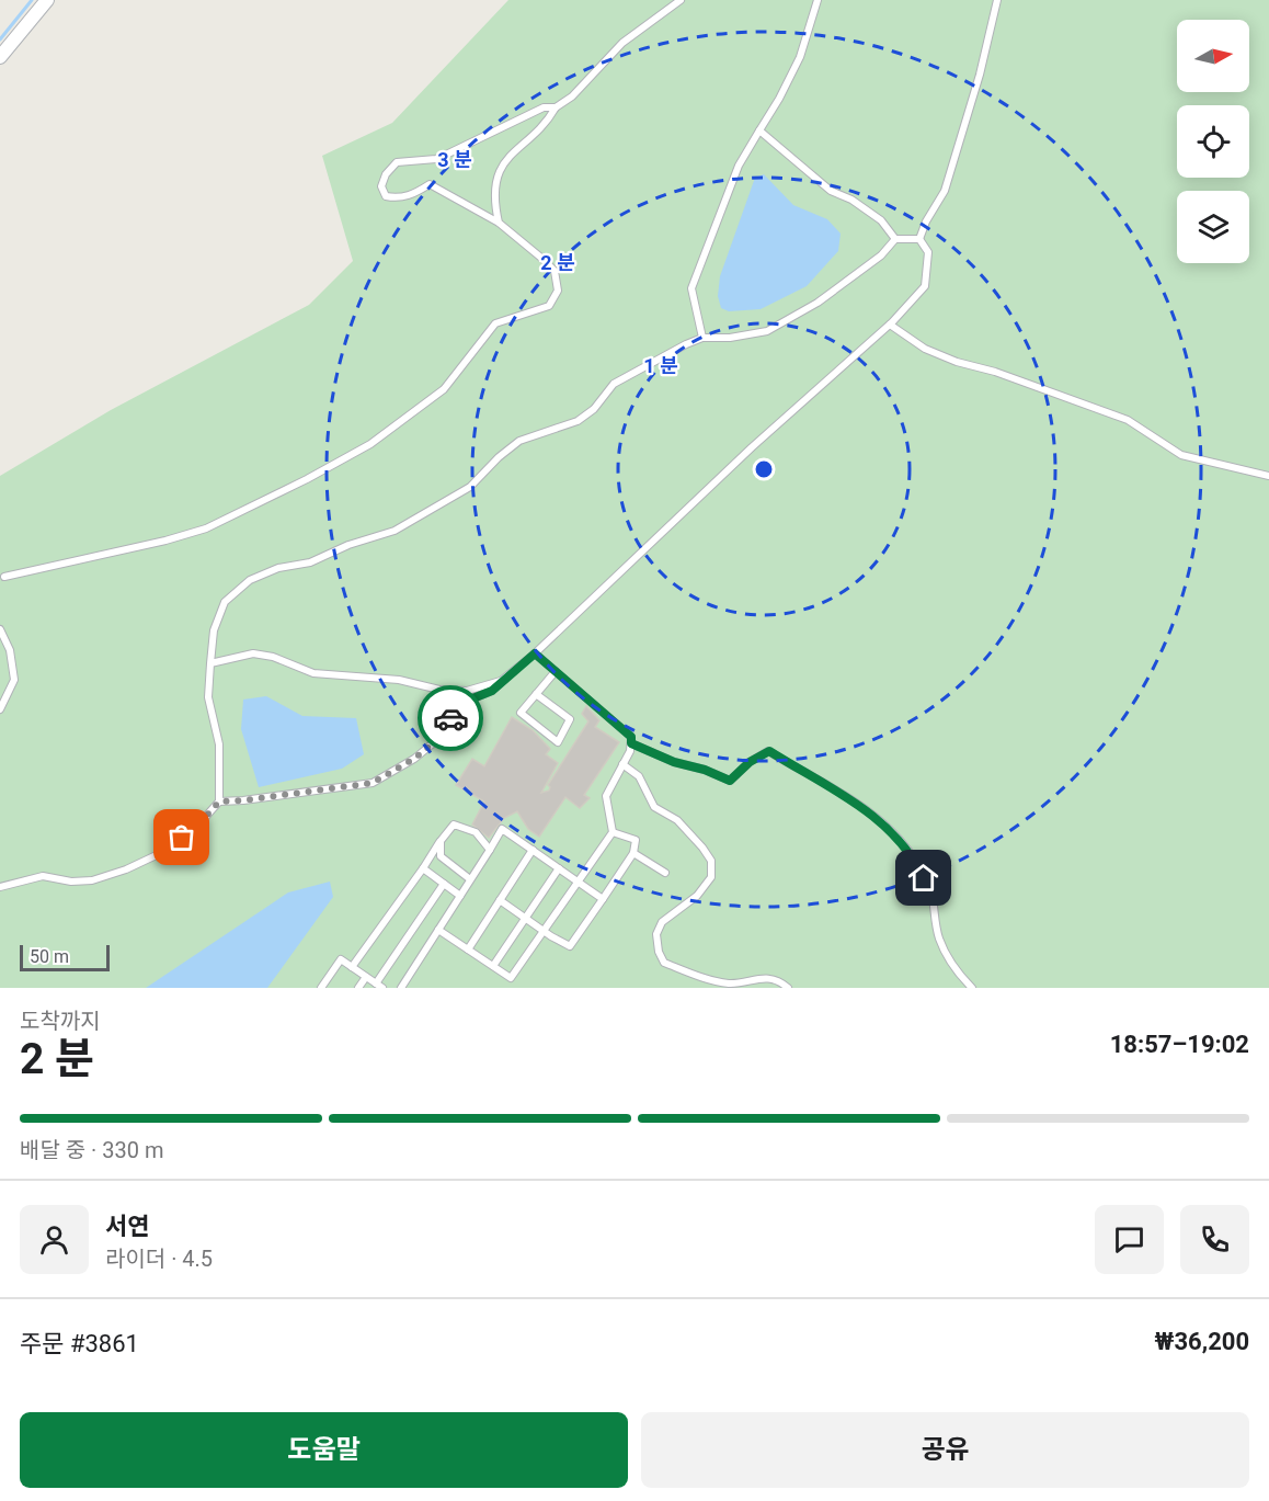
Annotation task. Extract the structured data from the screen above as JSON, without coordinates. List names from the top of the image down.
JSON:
{
  "scale_bar": "50 m",
  "north": "right",
  "page": {
    "scale": "50 m",
    "heading": ["2 분", "도착까지", "18:57–19:02"],
    "panel": [
      "서연",
      "라이더 · 4.5",
      "주문 #3861",
      "₩36,200"
    ],
    "bar": "배달 중 · 330 m",
    "buttons": ["도움말", "공유"]
  },
  "rings": ["3 분", "2 분", "1 분"]
}
